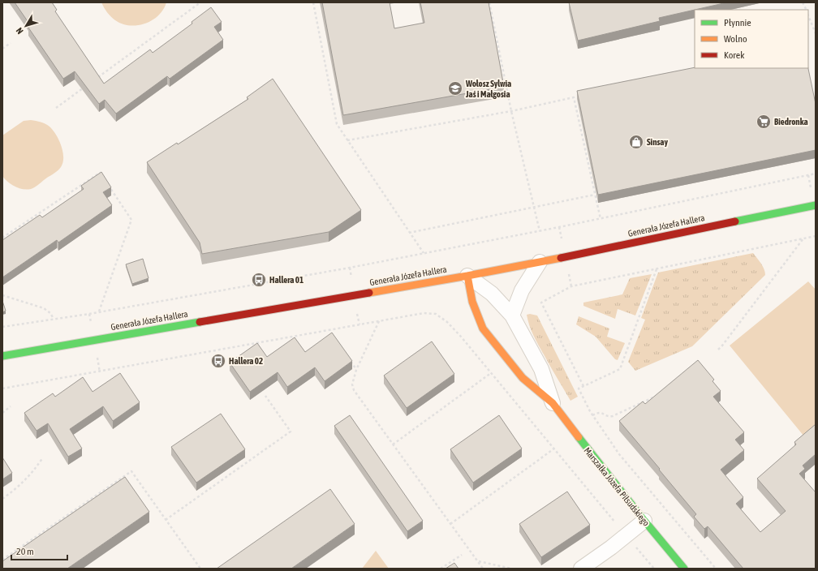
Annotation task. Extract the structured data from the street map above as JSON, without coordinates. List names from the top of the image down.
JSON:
{
  "streets": {
    "street": ["Generała Józefa Hallera", "Marszałka Józefa Piłsudskiego"]
  },
  "crossings": [
    ["Generała Józefa Hallera", "Marszałka Józefa Piłsudskiego"]
  ],
  "places": {
    "school or university": ["Wołosz Sylwia Jaś i Małgosia"],
    "supermarket": ["Biedronka"],
    "shop": ["Sinsay"],
    "bus stop": ["Hallera 01", "Hallera 02"]
  },
  "legend": ["Płynnie", "Wolno", "Korek"],
  "scale_bar": "20 m",
  "north": "bottom left"
}
